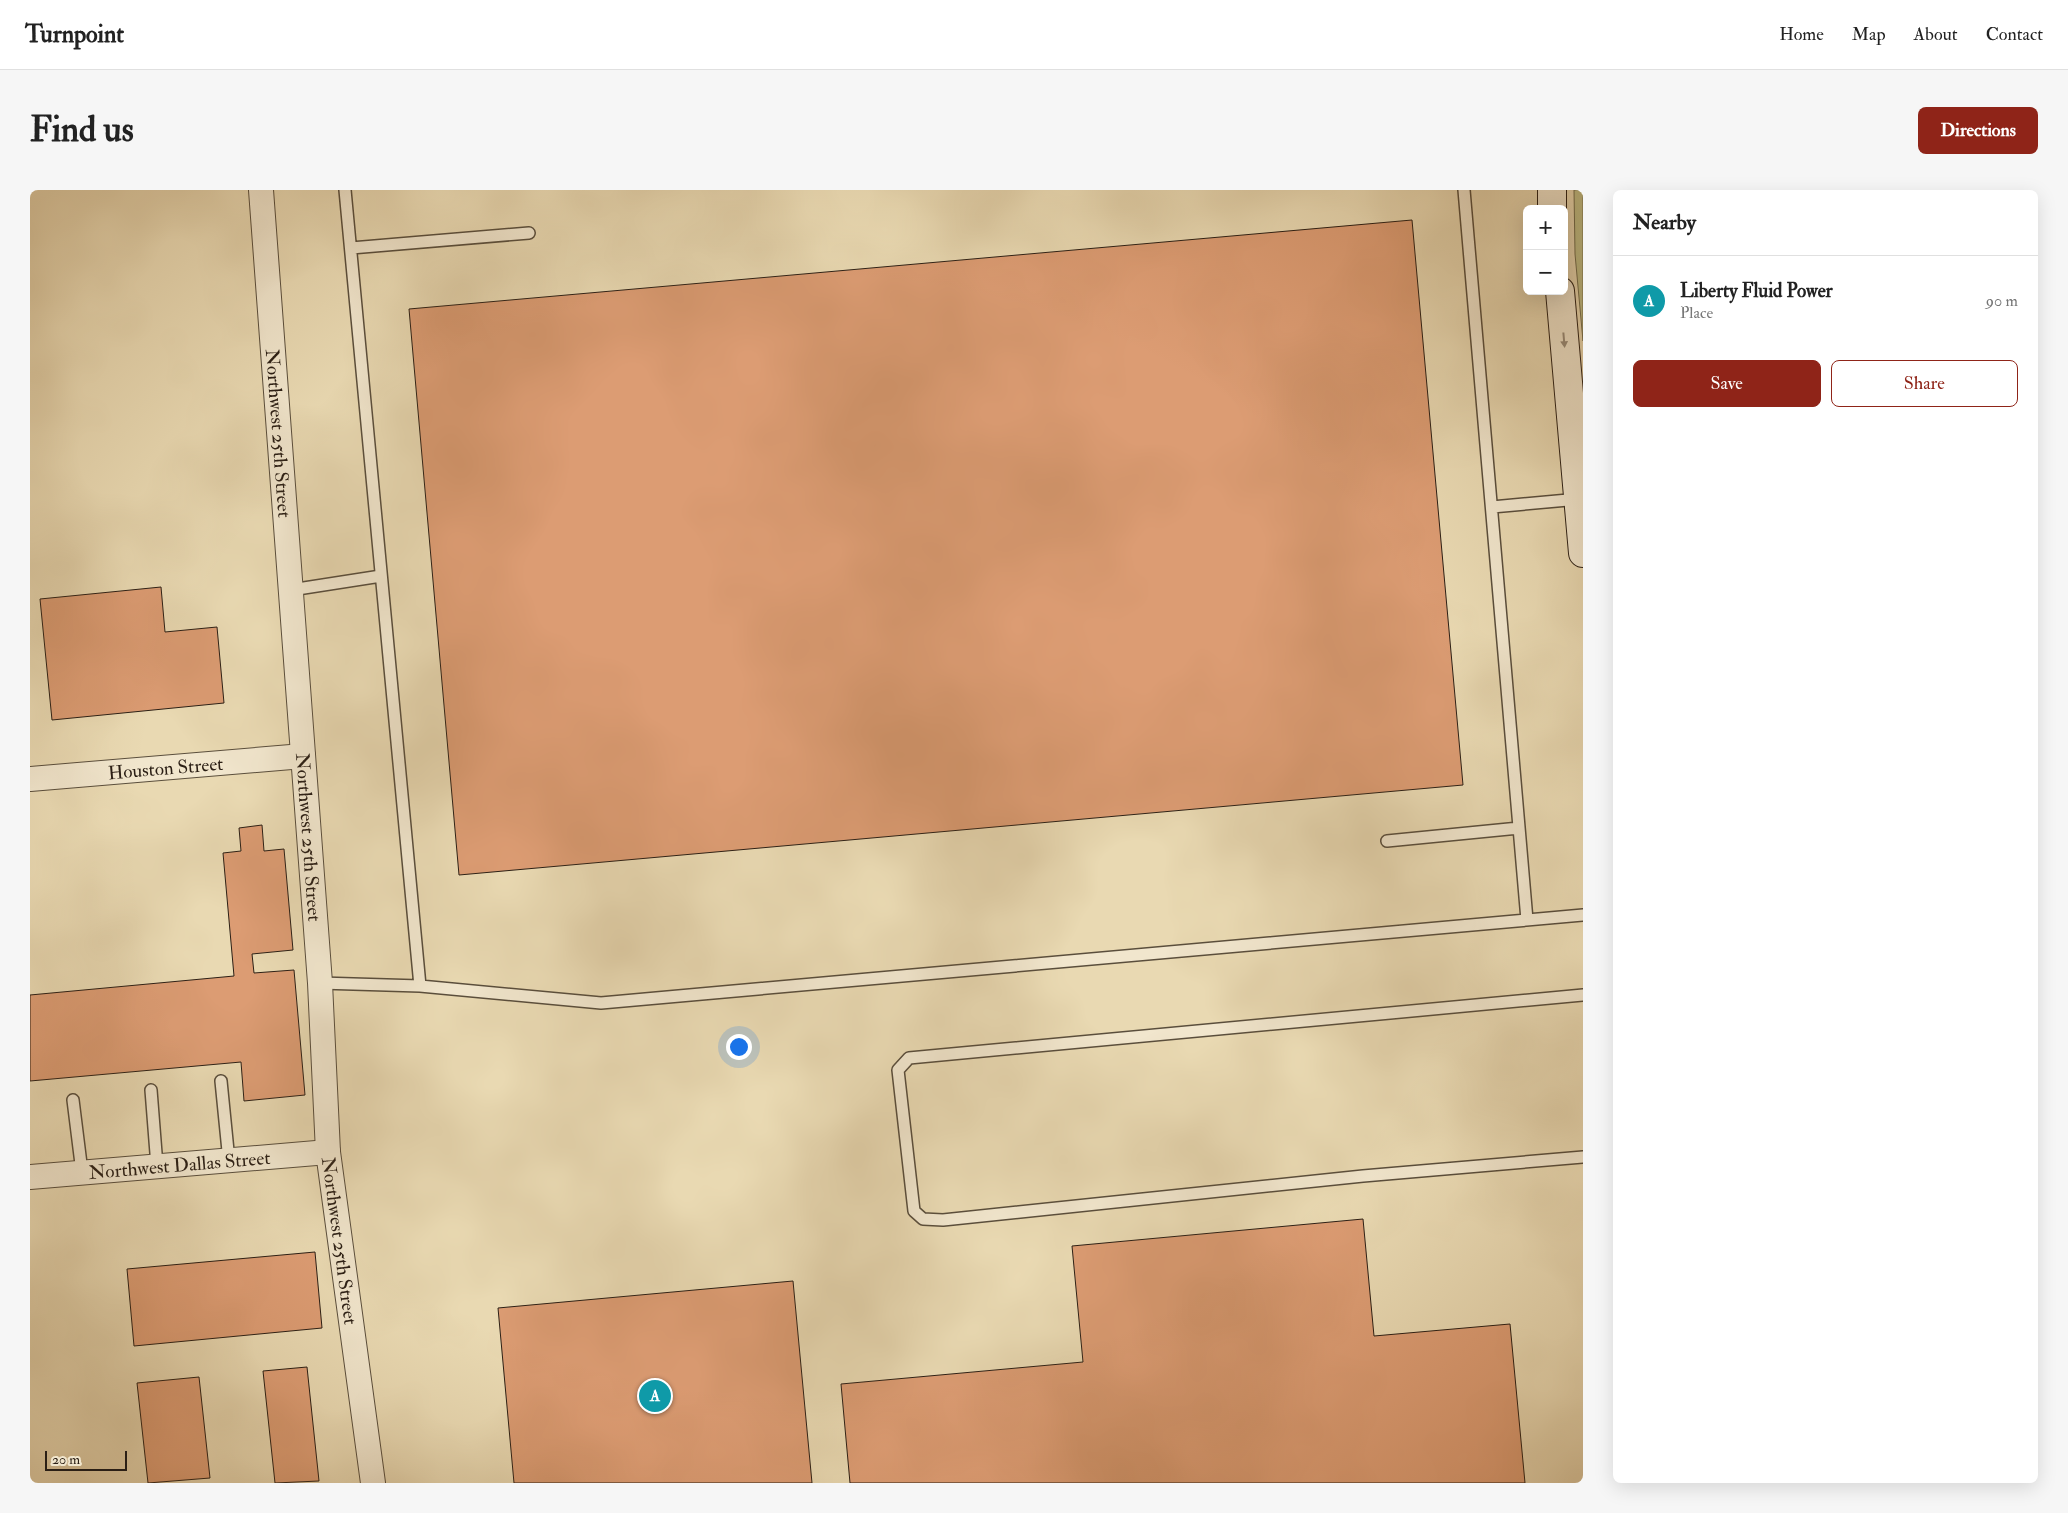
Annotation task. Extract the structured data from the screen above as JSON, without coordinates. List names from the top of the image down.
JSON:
{
  "streets": {
    "street": ["Northwest 25th Street", "Houston Street", "Northwest Dallas Street"]
  },
  "crossings": [
    ["Northwest 25th Street", "Houston Street"],
    ["Northwest 25th Street", "Northwest Dallas Street"]
  ],
  "scale_bar": "20 m",
  "page": {
    "header": "Turnpoint",
    "nav": [
      "Home",
      "Map",
      "About",
      "Contact"
    ],
    "buttons": [
      "Directions",
      ["Save", "Share"]
    ],
    "title": "Find us",
    "heading": "Nearby",
    "map_buttons": ["+", "−"],
    "list": [
      {
        "mark": "A",
        "name": "Liberty Fluid Power",
        "note": "Place",
        "value": "90 m"
      }
    ],
    "pins": "A",
    "scale": "20 m"
  }
}
